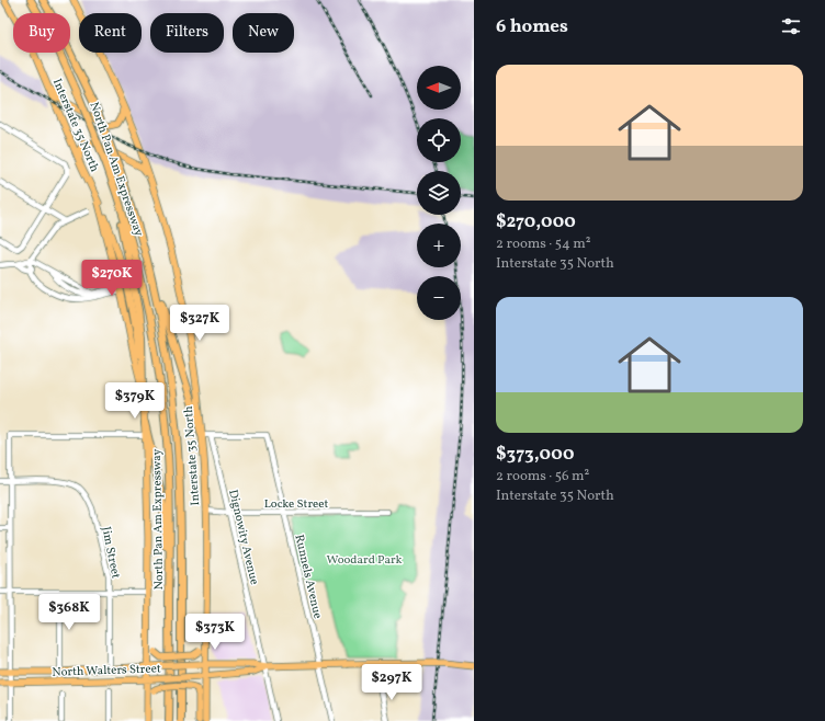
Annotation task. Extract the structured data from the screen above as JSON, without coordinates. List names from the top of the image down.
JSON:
{
  "streets": {
    "highway": ["North Pan Am Expressway"],
    "main road": ["Interstate 35 North", "North Walters Street"],
    "street": [
      "Locke Street",
      "Dignowity Avenue",
      "Jim Street",
      "Runnels Avenue"
    ]
  },
  "crossings": [
    ["Interstate 35 North", "Locke Street"],
    ["Interstate 35 North", "North Walters Street"],
    ["Locke Street", "Dignowity Avenue"],
    ["Locke Street", "Runnels Avenue"],
    ["Dignowity Avenue", "Runnels Avenue"],
    ["Dignowity Avenue", "North Walters Street"],
    ["Jim Street", "North Walters Street"],
    ["Runnels Avenue", "North Walters Street"]
  ],
  "parks": ["Woodard Park"],
  "north": "left",
  "page": {
    "heading": "6 homes",
    "chip": [
      "Buy",
      "Rent",
      "Filters",
      "New"
    ],
    "list": [
      {
        "name": "$270,000",
        "note": "2 rooms · 54 m² · Interstate 35 North"
      },
      {
        "name": "$373,000",
        "note": "2 rooms · 56 m² · Interstate 35 North"
      }
    ],
    "map_buttons": ["+", "−"],
    "price": [
      "$270K",
      "$327K",
      "$379K",
      "$368K",
      "$373K",
      "$297K"
    ]
  }
}
